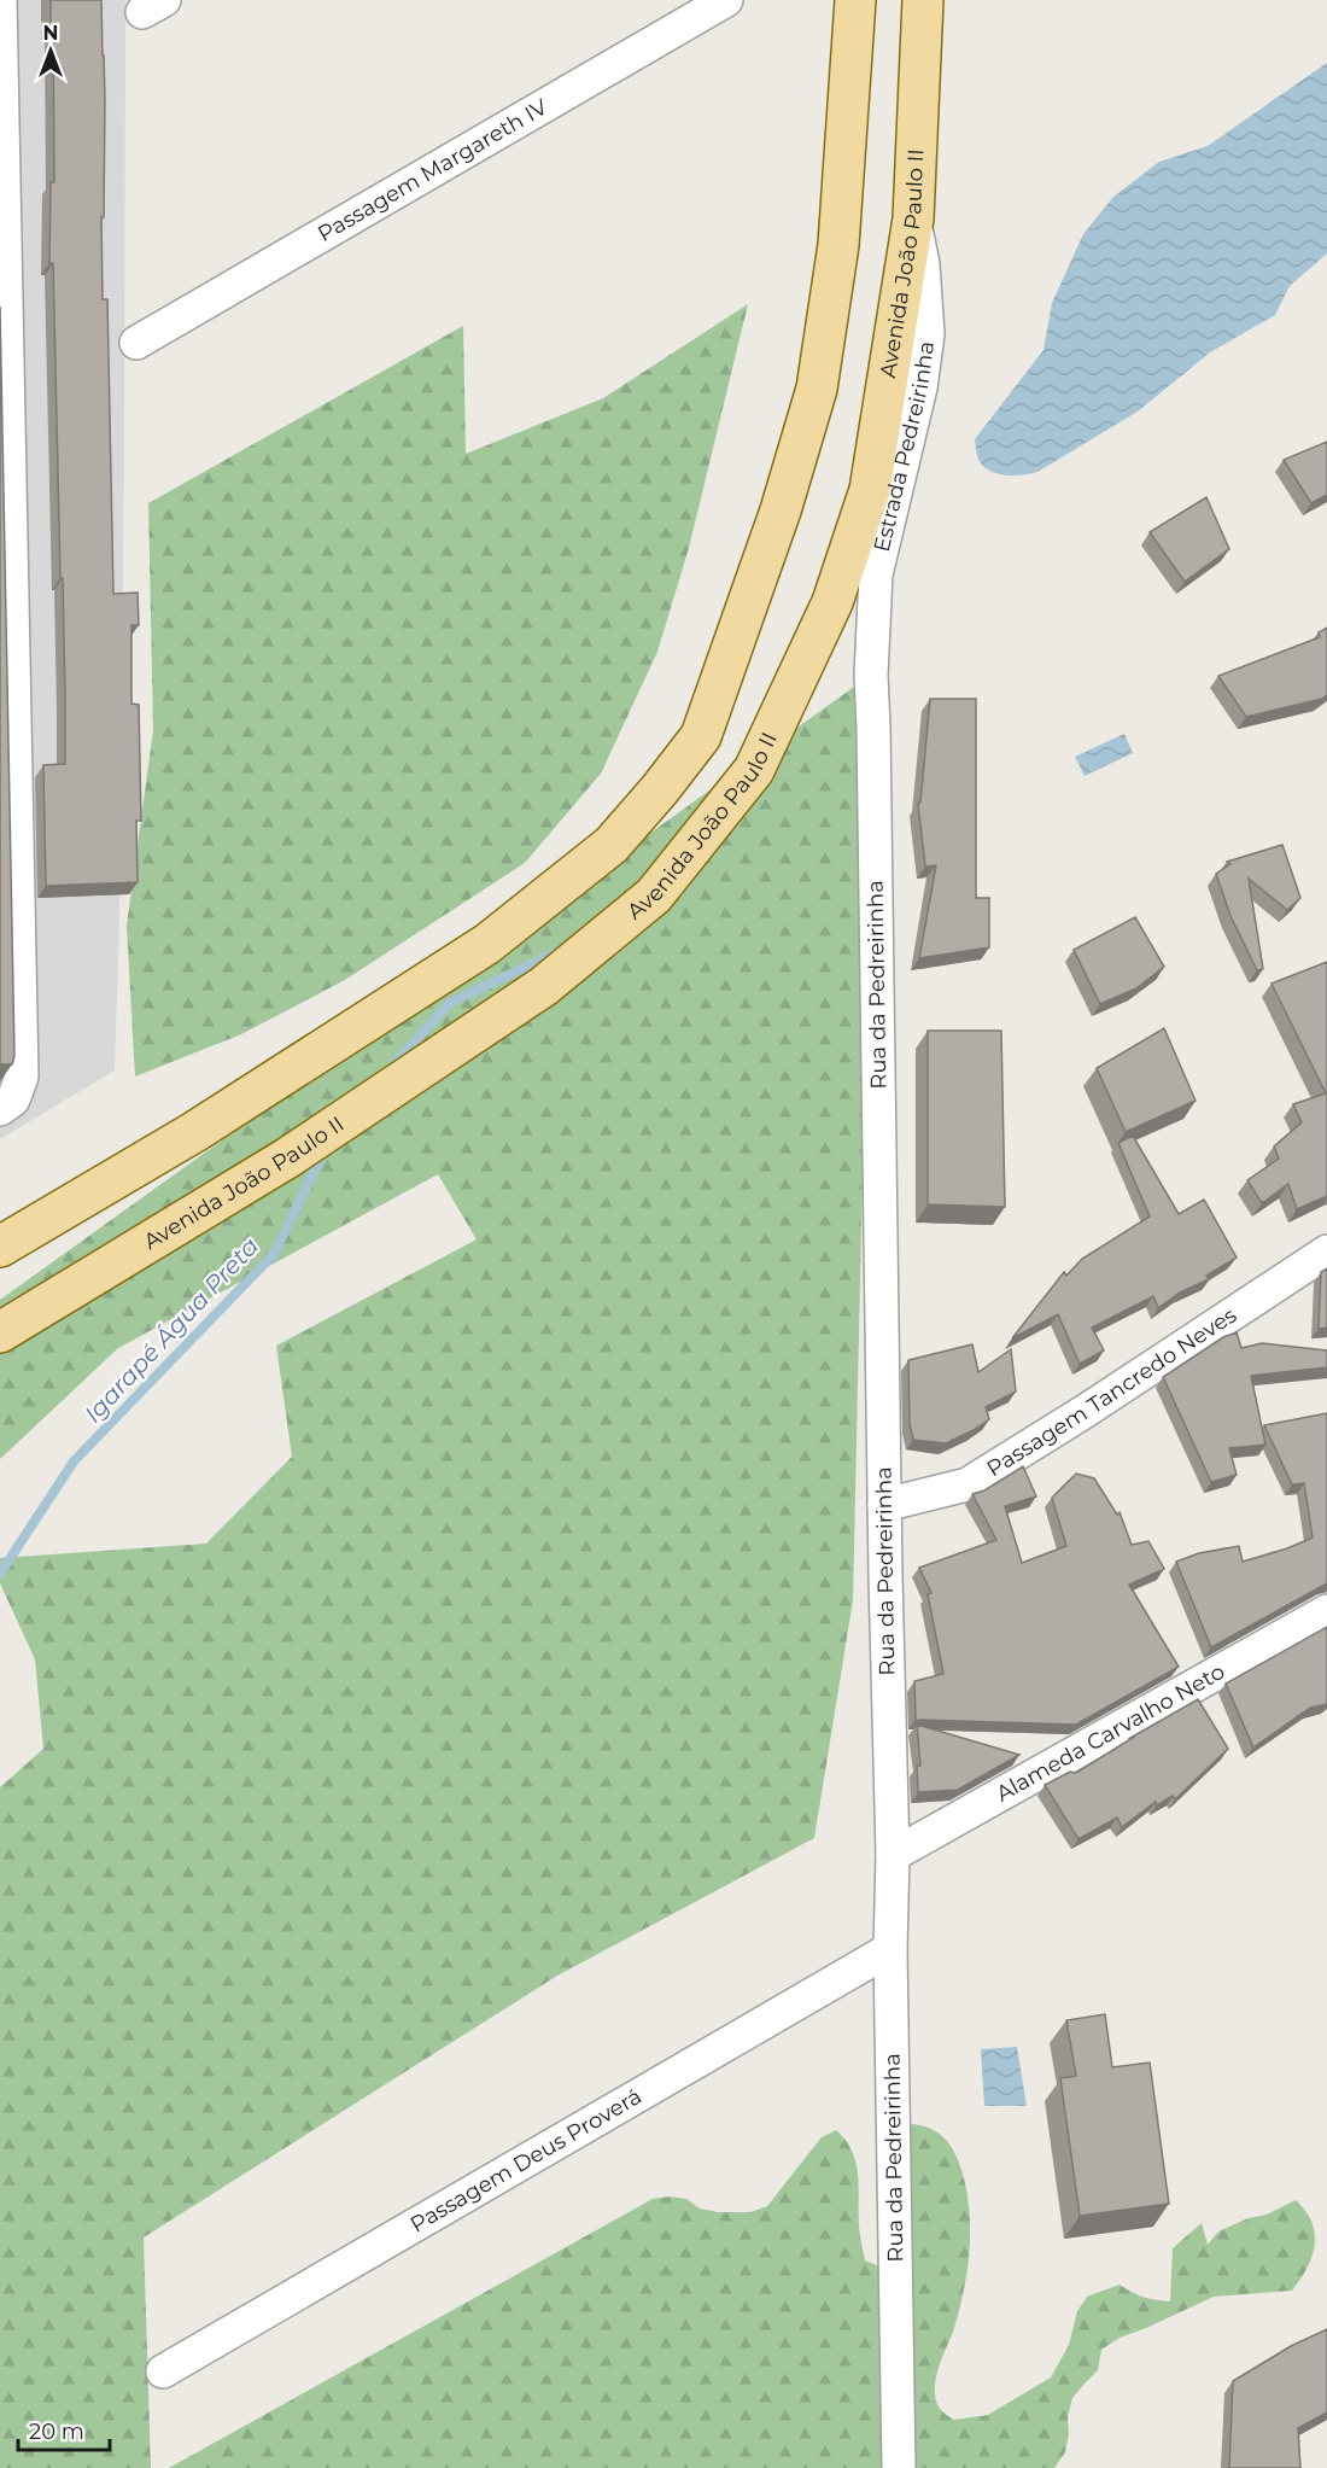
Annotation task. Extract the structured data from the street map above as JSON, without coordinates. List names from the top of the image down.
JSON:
{
  "streets": {
    "main road": ["Avenida João Paulo II"],
    "street": [
      "Passagem Margareth IV",
      "Estrada Pedreirinha",
      "Rua da Pedreirinha",
      "Passagem Tancredo Neves",
      "Alameda Carvalho Neto",
      "Passagem Deus Proverá"
    ]
  },
  "crossings": [
    ["Avenida João Paulo II", "Estrada Pedreirinha"],
    ["Estrada Pedreirinha", "Rua da Pedreirinha"],
    ["Rua da Pedreirinha", "Passagem Tancredo Neves"],
    ["Rua da Pedreirinha", "Alameda Carvalho Neto"],
    ["Rua da Pedreirinha", "Passagem Deus Proverá"]
  ],
  "water": ["Igarapé Água Preta"],
  "scale_bar": "20 m",
  "north": "top"
}
